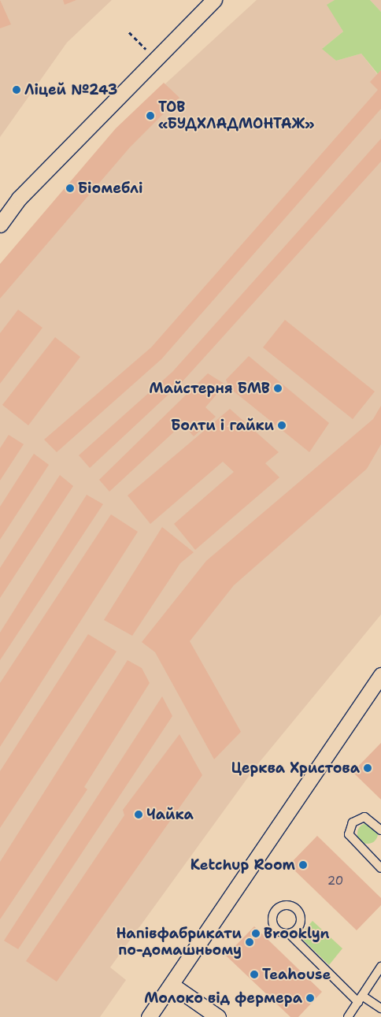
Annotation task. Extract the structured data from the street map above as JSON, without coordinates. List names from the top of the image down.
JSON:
{
  "places": [
    "Ліцей №243",
    "ТОВ «БУДХЛАДМОНТАЖ»",
    "Біомеблі",
    "Майстерня БМВ",
    "Болти і гайки",
    "Церква Христова",
    "Чайка",
    "Ketchup Room",
    "Brooklyn",
    "Напівфабрикати по-домашньому",
    "Teahouse",
    "Молоко від фермера"
  ],
  "house_numbers": ["20"]
}
